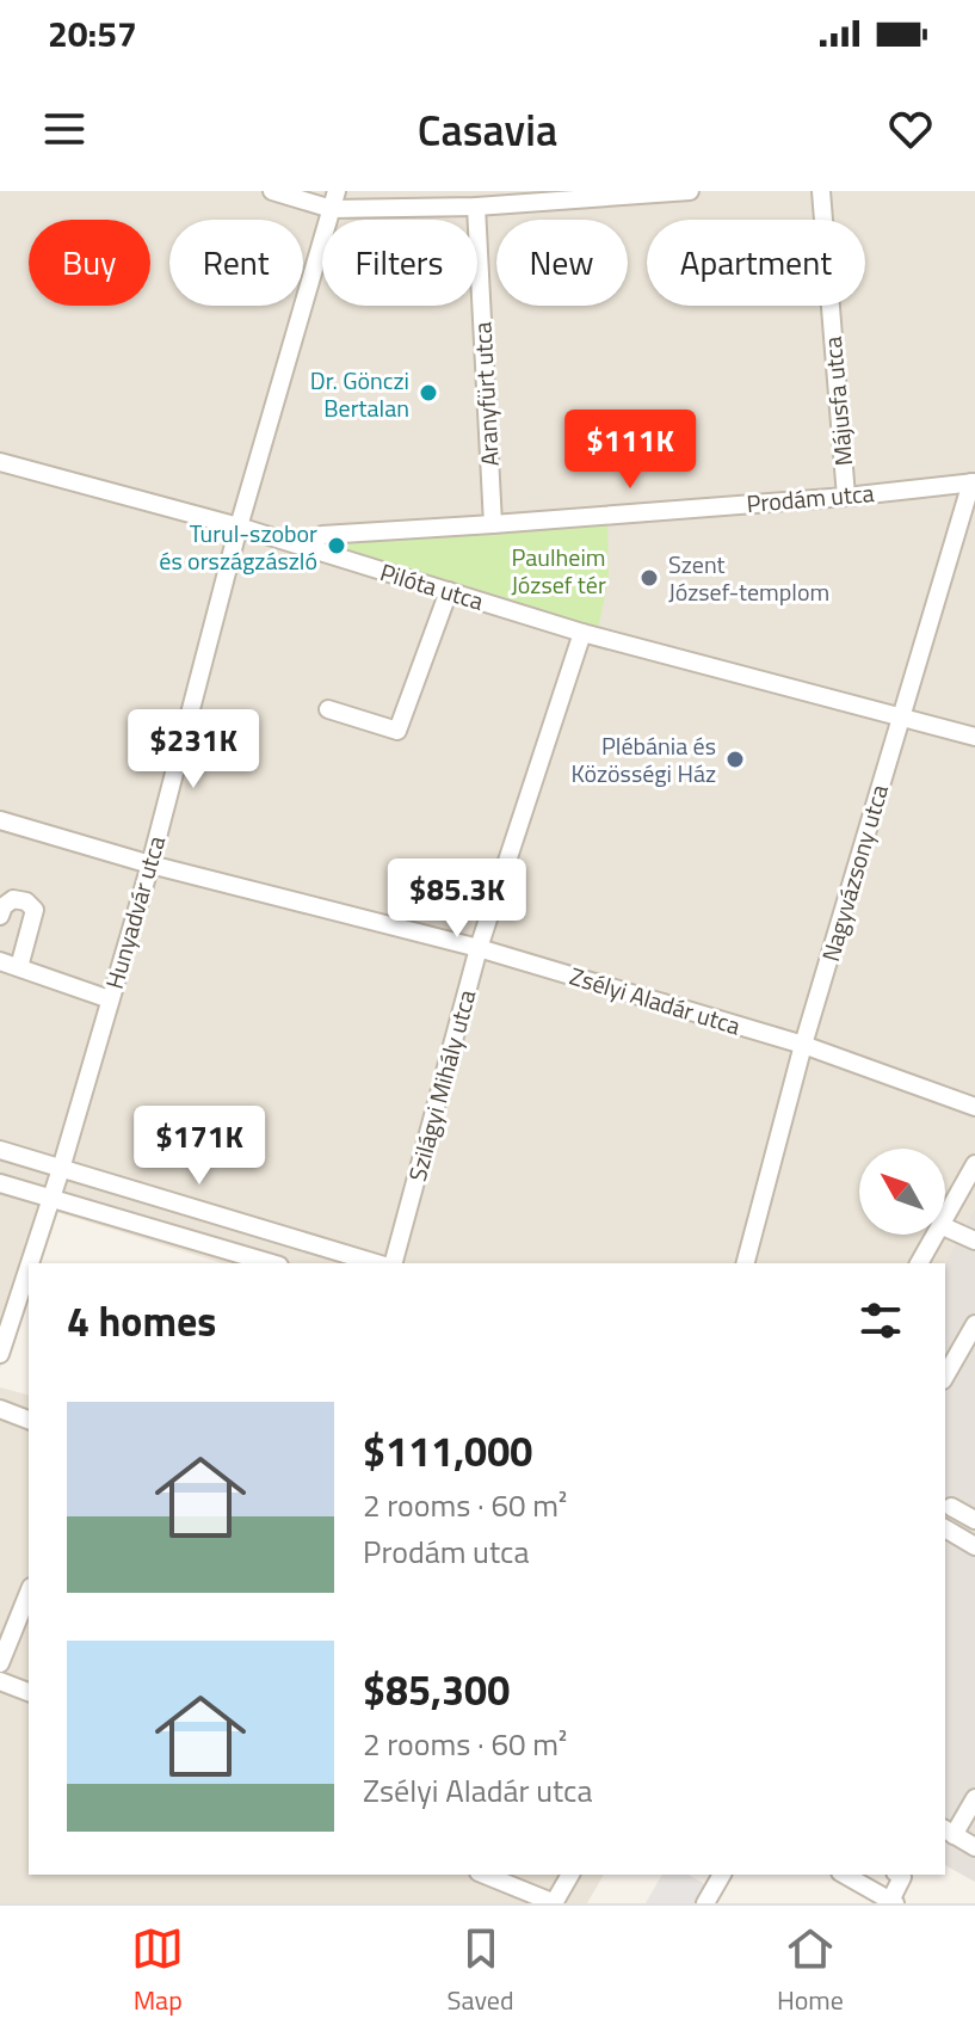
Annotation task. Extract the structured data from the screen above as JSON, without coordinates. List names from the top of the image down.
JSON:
{
  "streets": {
    "street": [
      "Aranyfürt utca",
      "Májusfa utca",
      "Prodám utca",
      "Pilóta utca",
      "Nagyvázsony utca",
      "Hunyadvár utca",
      "Zsélyi Aladár utca",
      "Szilágyi Mihály utca"
    ]
  },
  "crossings": [
    ["Aranyfürt utca", "Prodám utca"],
    ["Májusfa utca", "Prodám utca"],
    ["Prodám utca", "Pilóta utca"],
    ["Prodám utca", "Nagyvázsony utca"],
    ["Pilóta utca", "Nagyvázsony utca"],
    ["Pilóta utca", "Hunyadvár utca"],
    ["Pilóta utca", "Szilágyi Mihály utca"],
    ["Nagyvázsony utca", "Zsélyi Aladár utca"],
    ["Hunyadvár utca", "Zsélyi Aladár utca"],
    ["Zsélyi Aladár utca", "Szilágyi Mihály utca"]
  ],
  "parks": ["Paulheim József tér"],
  "places": [
    "Dr. Gönczi Bertalan",
    "Turul-szobor és országzászló",
    "Szent József-templom",
    "Plébánia és Közösségi Ház"
  ],
  "north": "top left",
  "page": {
    "status": "20:57",
    "header": "Casavia",
    "chip": [
      "Buy",
      "Rent",
      "Filters",
      "New",
      "Apartment"
    ],
    "price": [
      "$111K",
      "$231K",
      "$85.3K",
      "$171K"
    ],
    "heading": "4 homes",
    "list": [
      {
        "name": "$111,000",
        "note": "2 rooms · 60 m² · Prodám utca"
      },
      {
        "name": "$85,300",
        "note": "2 rooms · 60 m² · Zsélyi Aladár utca"
      }
    ],
    "tabs": ["Map", "Saved", "Home"]
  }
}
